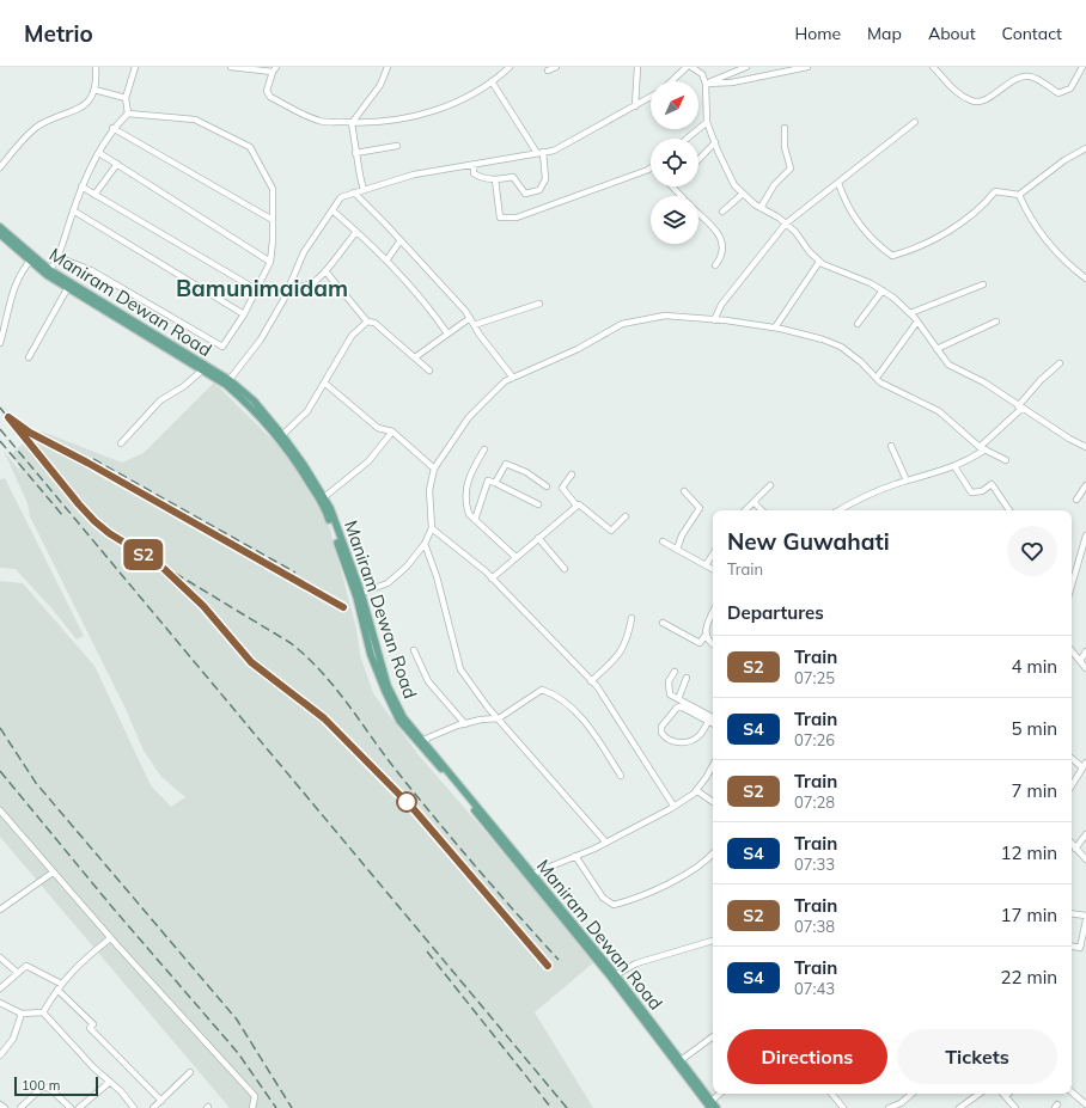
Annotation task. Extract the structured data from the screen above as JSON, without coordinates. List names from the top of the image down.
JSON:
{
  "streets": {
    "main road": ["Maniram Dewan Road"]
  },
  "districts": ["Bamunimaidam"],
  "scale_bar": "100 m",
  "north": "top right",
  "page": {
    "header": "Metrio",
    "nav": [
      "Home",
      "Map",
      "About",
      "Contact"
    ],
    "on_map": "S2",
    "heading": [
      ["New Guwahati", "Train"],
      "Departures"
    ],
    "list": [
      {
        "mark": "S2",
        "name": "Train",
        "note": "07:25",
        "value": "4 min"
      },
      {
        "mark": "S4",
        "name": "Train",
        "note": "07:26",
        "value": "5 min"
      },
      {
        "mark": "S2",
        "name": "Train",
        "note": "07:28",
        "value": "7 min"
      },
      {
        "mark": "S4",
        "name": "Train",
        "note": "07:33",
        "value": "12 min"
      },
      {
        "mark": "S2",
        "name": "Train",
        "note": "07:38",
        "value": "17 min"
      },
      {
        "mark": "S4",
        "name": "Train",
        "note": "07:43",
        "value": "22 min"
      }
    ],
    "buttons": ["Directions", "Tickets"],
    "scale": "100 m"
  }
}
